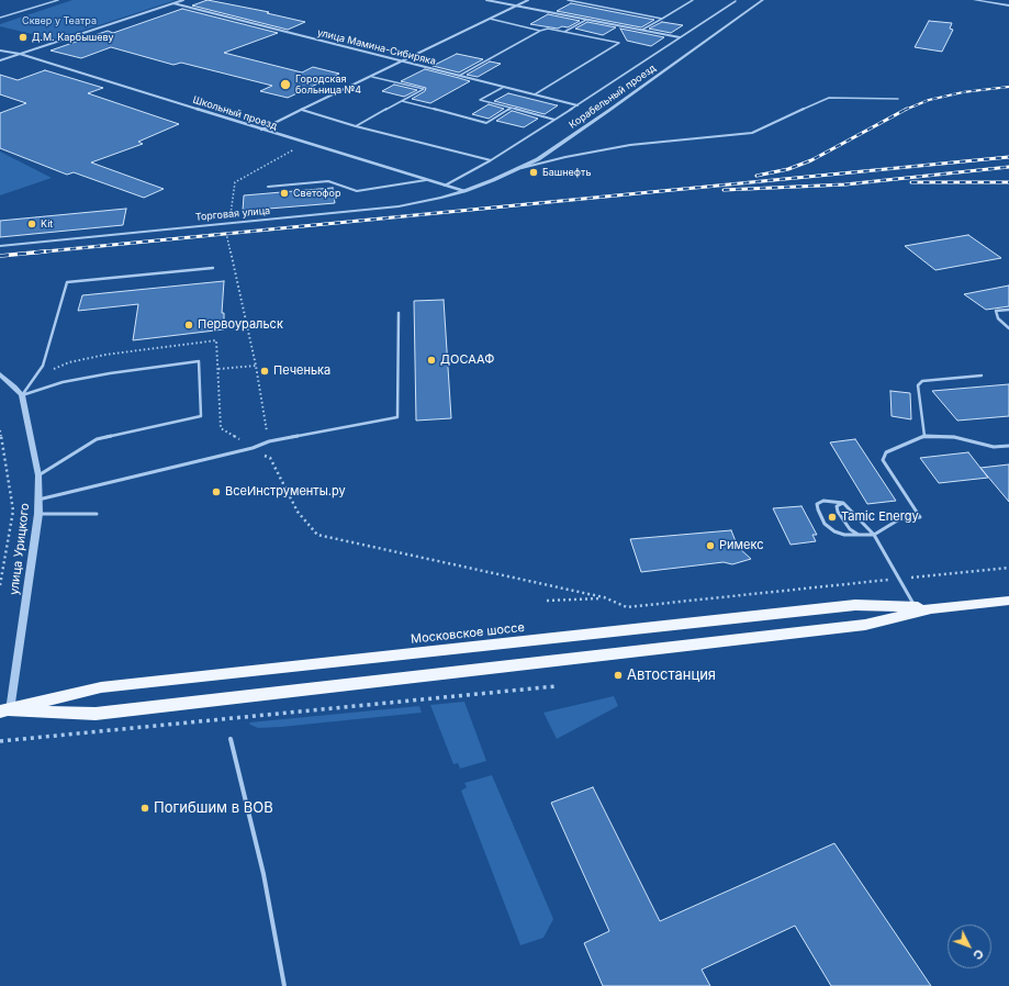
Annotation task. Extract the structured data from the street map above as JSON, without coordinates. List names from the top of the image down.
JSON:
{
  "streets": {
    "main road": ["Московское шоссе"],
    "street": [
      "улица Мамина-Сибиряка",
      "Корабельный проезд",
      "Школьный проезд",
      "Торговая улица",
      "улица Урицкого"
    ]
  },
  "crossings": [
    ["Корабельный проезд", "Школьный проезд"],
    ["Корабельный проезд", "Торговая улица"],
    ["Школьный проезд", "Торговая улица"],
    ["улица Урицкого", "Московское шоссе"]
  ],
  "parks": ["Сквер у Театра"],
  "places": [
    "Д.М. Карбышеву",
    "Городская больница №4",
    "Башнефть",
    "Светофор",
    "Kit",
    "Первоуральск",
    "ДОСААФ",
    "Печенька",
    "ВсеИнструменты.ру",
    "Tamic Energy",
    "Римекс",
    "Автостанция",
    "Погибшим в ВОВ"
  ],
  "north": "bottom right"
}
